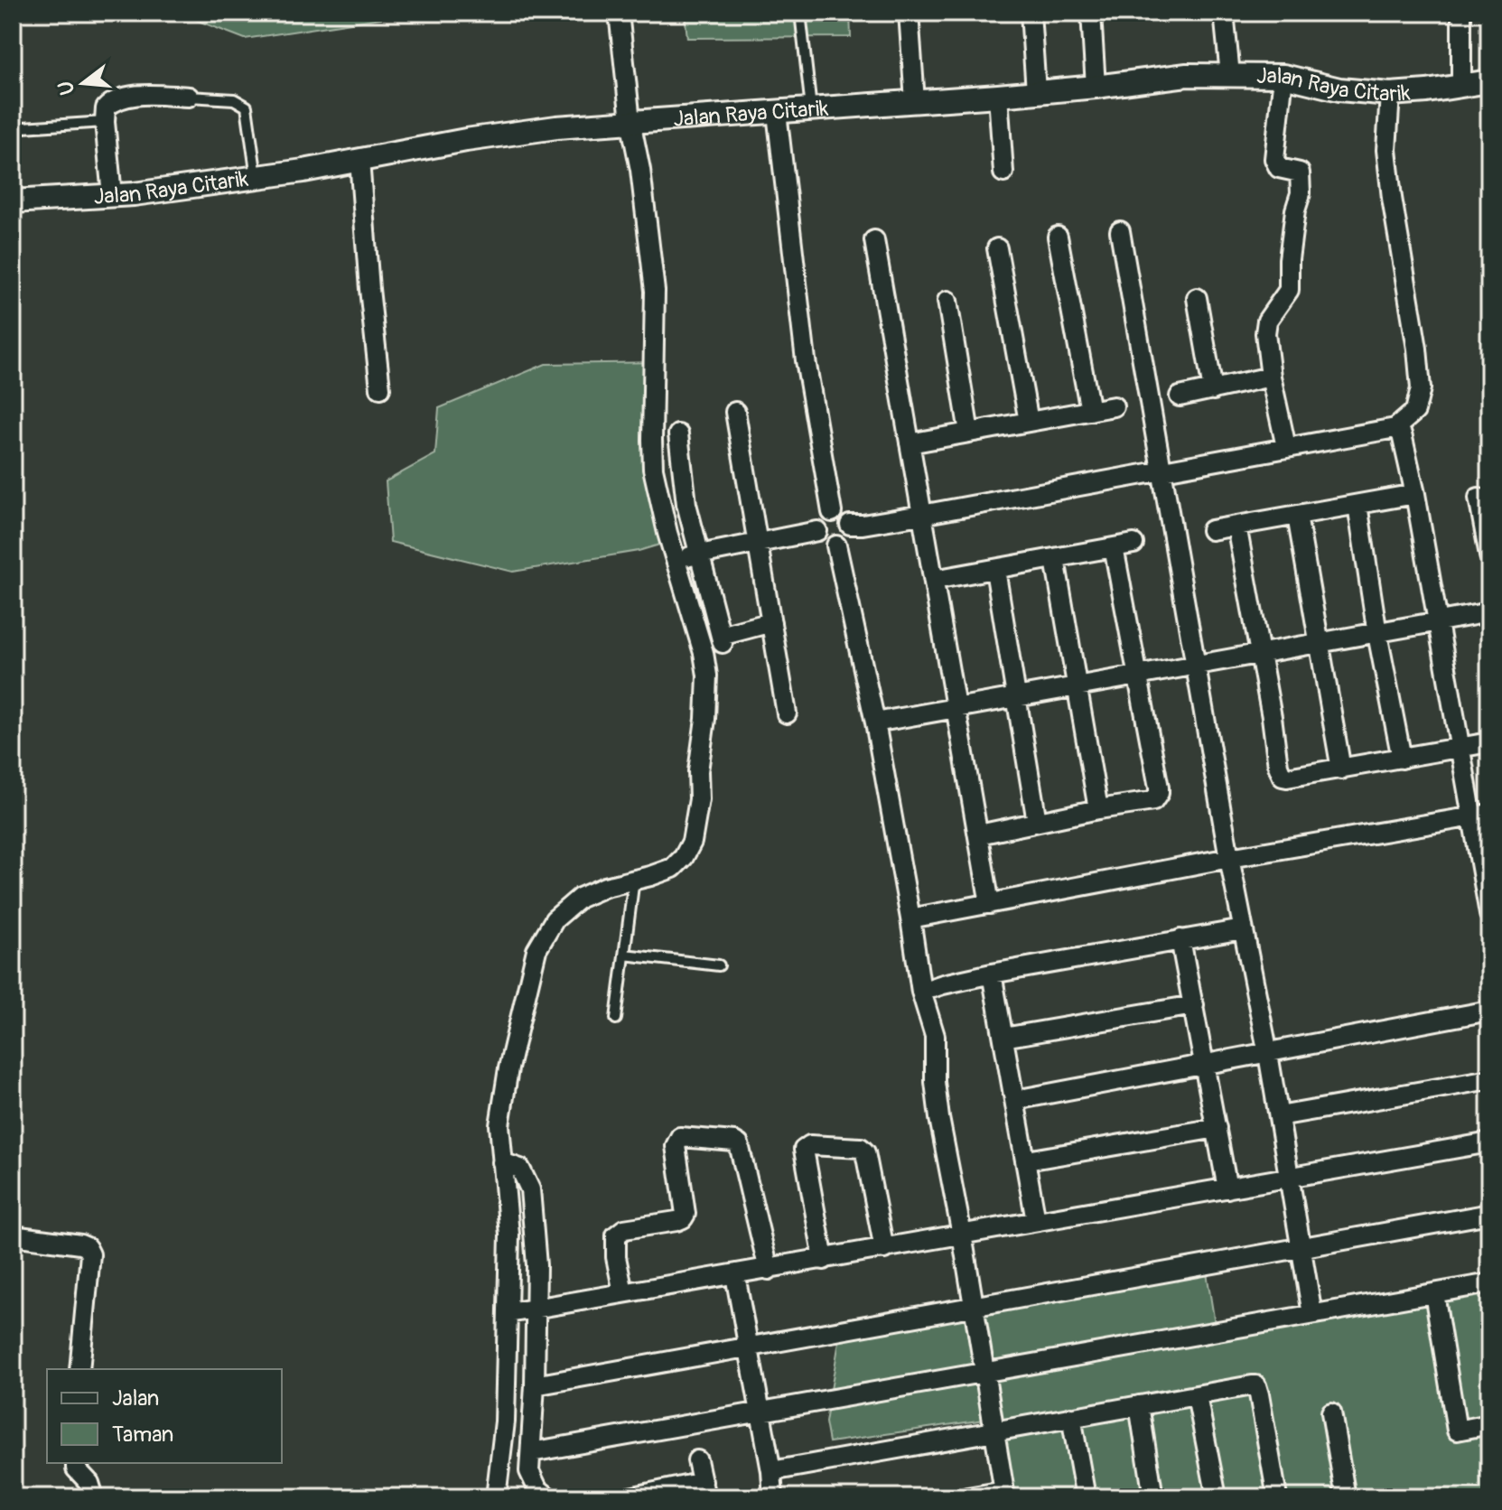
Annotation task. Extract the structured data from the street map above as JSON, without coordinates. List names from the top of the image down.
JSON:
{
  "streets": {
    "street": ["Jalan Raya Citarik"]
  },
  "legend": ["Jalan", "Taman"],
  "north": "left"
}
